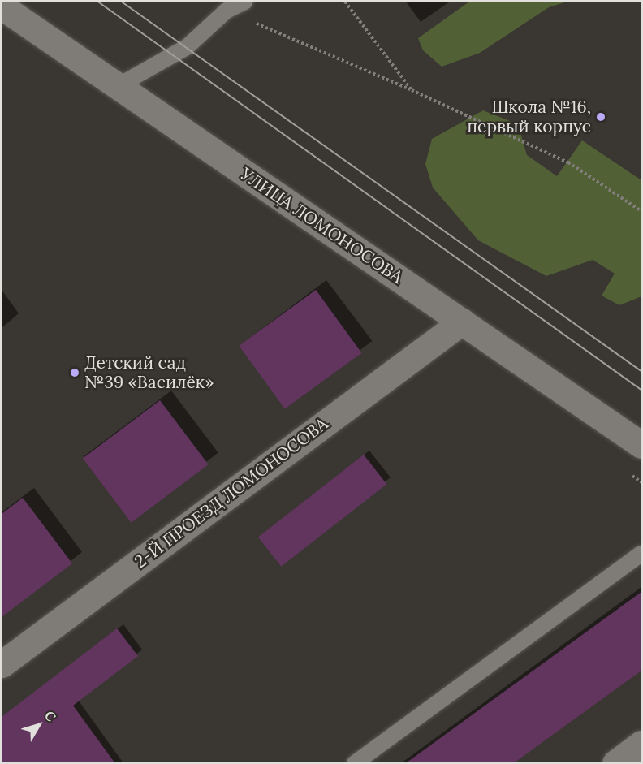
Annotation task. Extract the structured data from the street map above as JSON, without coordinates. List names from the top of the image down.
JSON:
{
  "streets": {
    "street": ["УЛИЦА ЛОМОНОСОВА", "2-Й ПРОЕЗД ЛОМОНОСОВА"]
  },
  "crossings": [
    ["УЛИЦА ЛОМОНОСОВА", "2-Й ПРОЕЗД ЛОМОНОСОВА"]
  ],
  "places": ["Школа №16, первый корпус", "Детский сад №39 «Василёк»"],
  "north": "top right"
}
